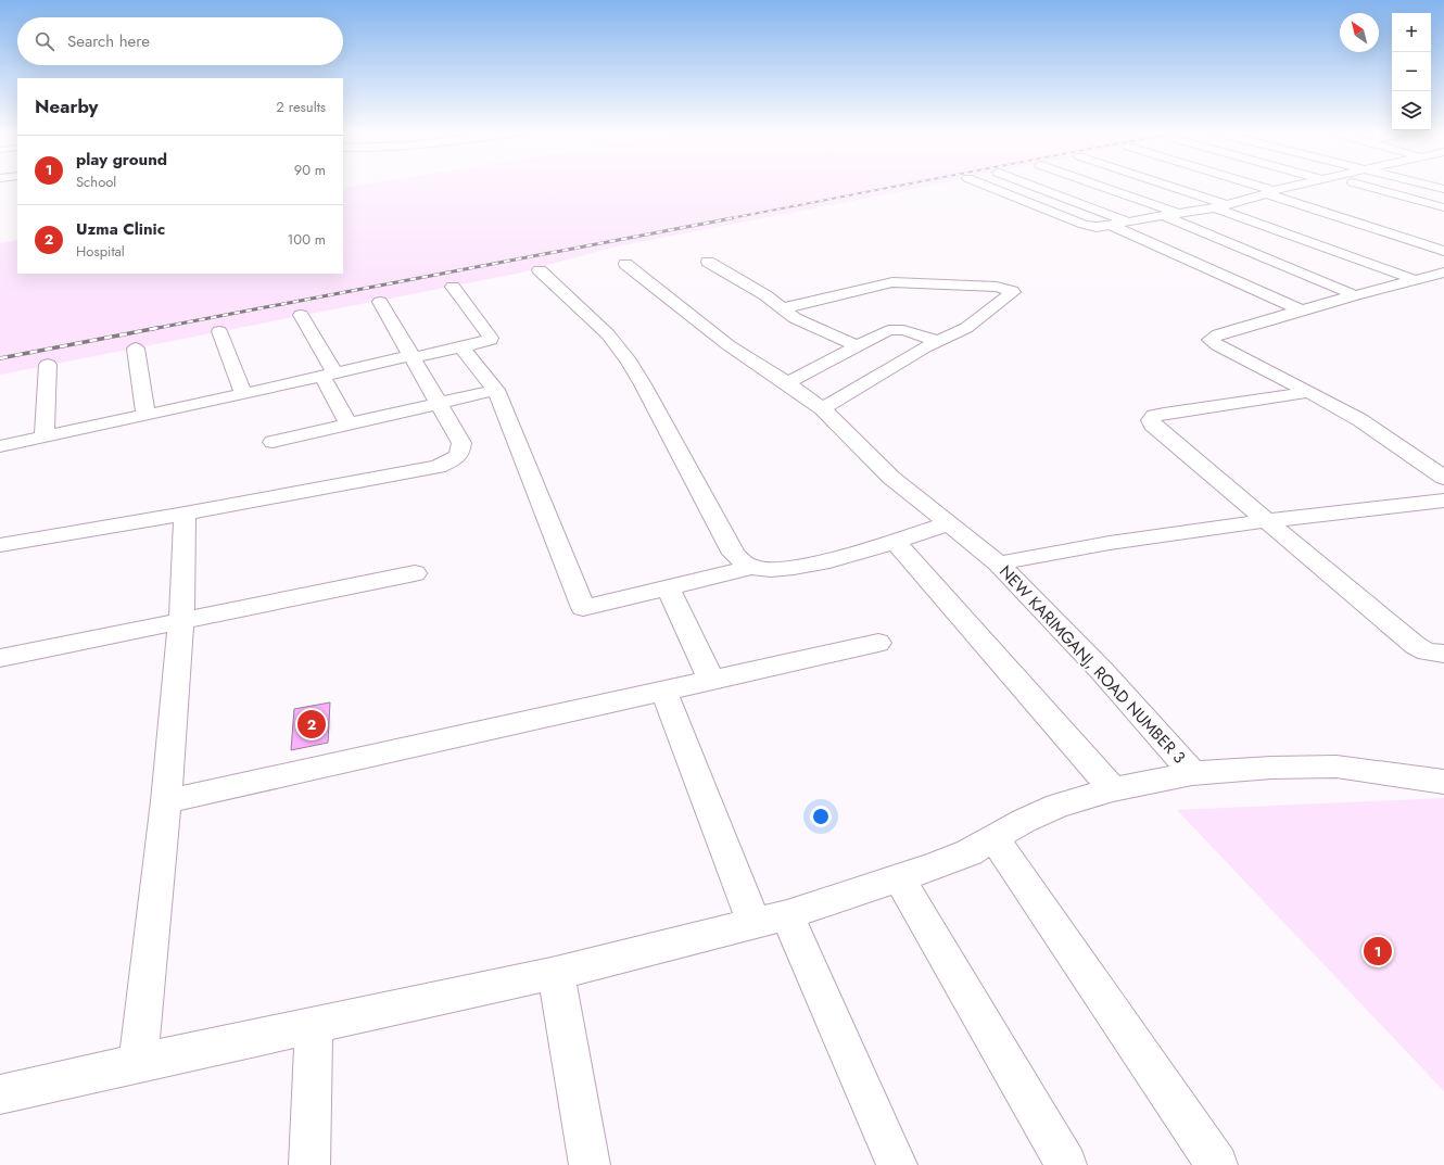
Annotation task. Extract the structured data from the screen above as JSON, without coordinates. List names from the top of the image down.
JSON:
{
  "streets": {
    "street": ["NEW KARIMGANJ, ROAD NUMBER 3"]
  },
  "north": "top left",
  "page": {
    "map_buttons": ["+", "−"],
    "search": "Search here",
    "heading": ["Nearby", "2 results"],
    "list": [
      {
        "mark": "1",
        "name": "play ground",
        "note": "School",
        "value": "90 m"
      },
      {
        "mark": "2",
        "name": "Uzma Clinic",
        "note": "Hospital",
        "value": "100 m"
      }
    ],
    "pins": ["2", "1"]
  }
}
